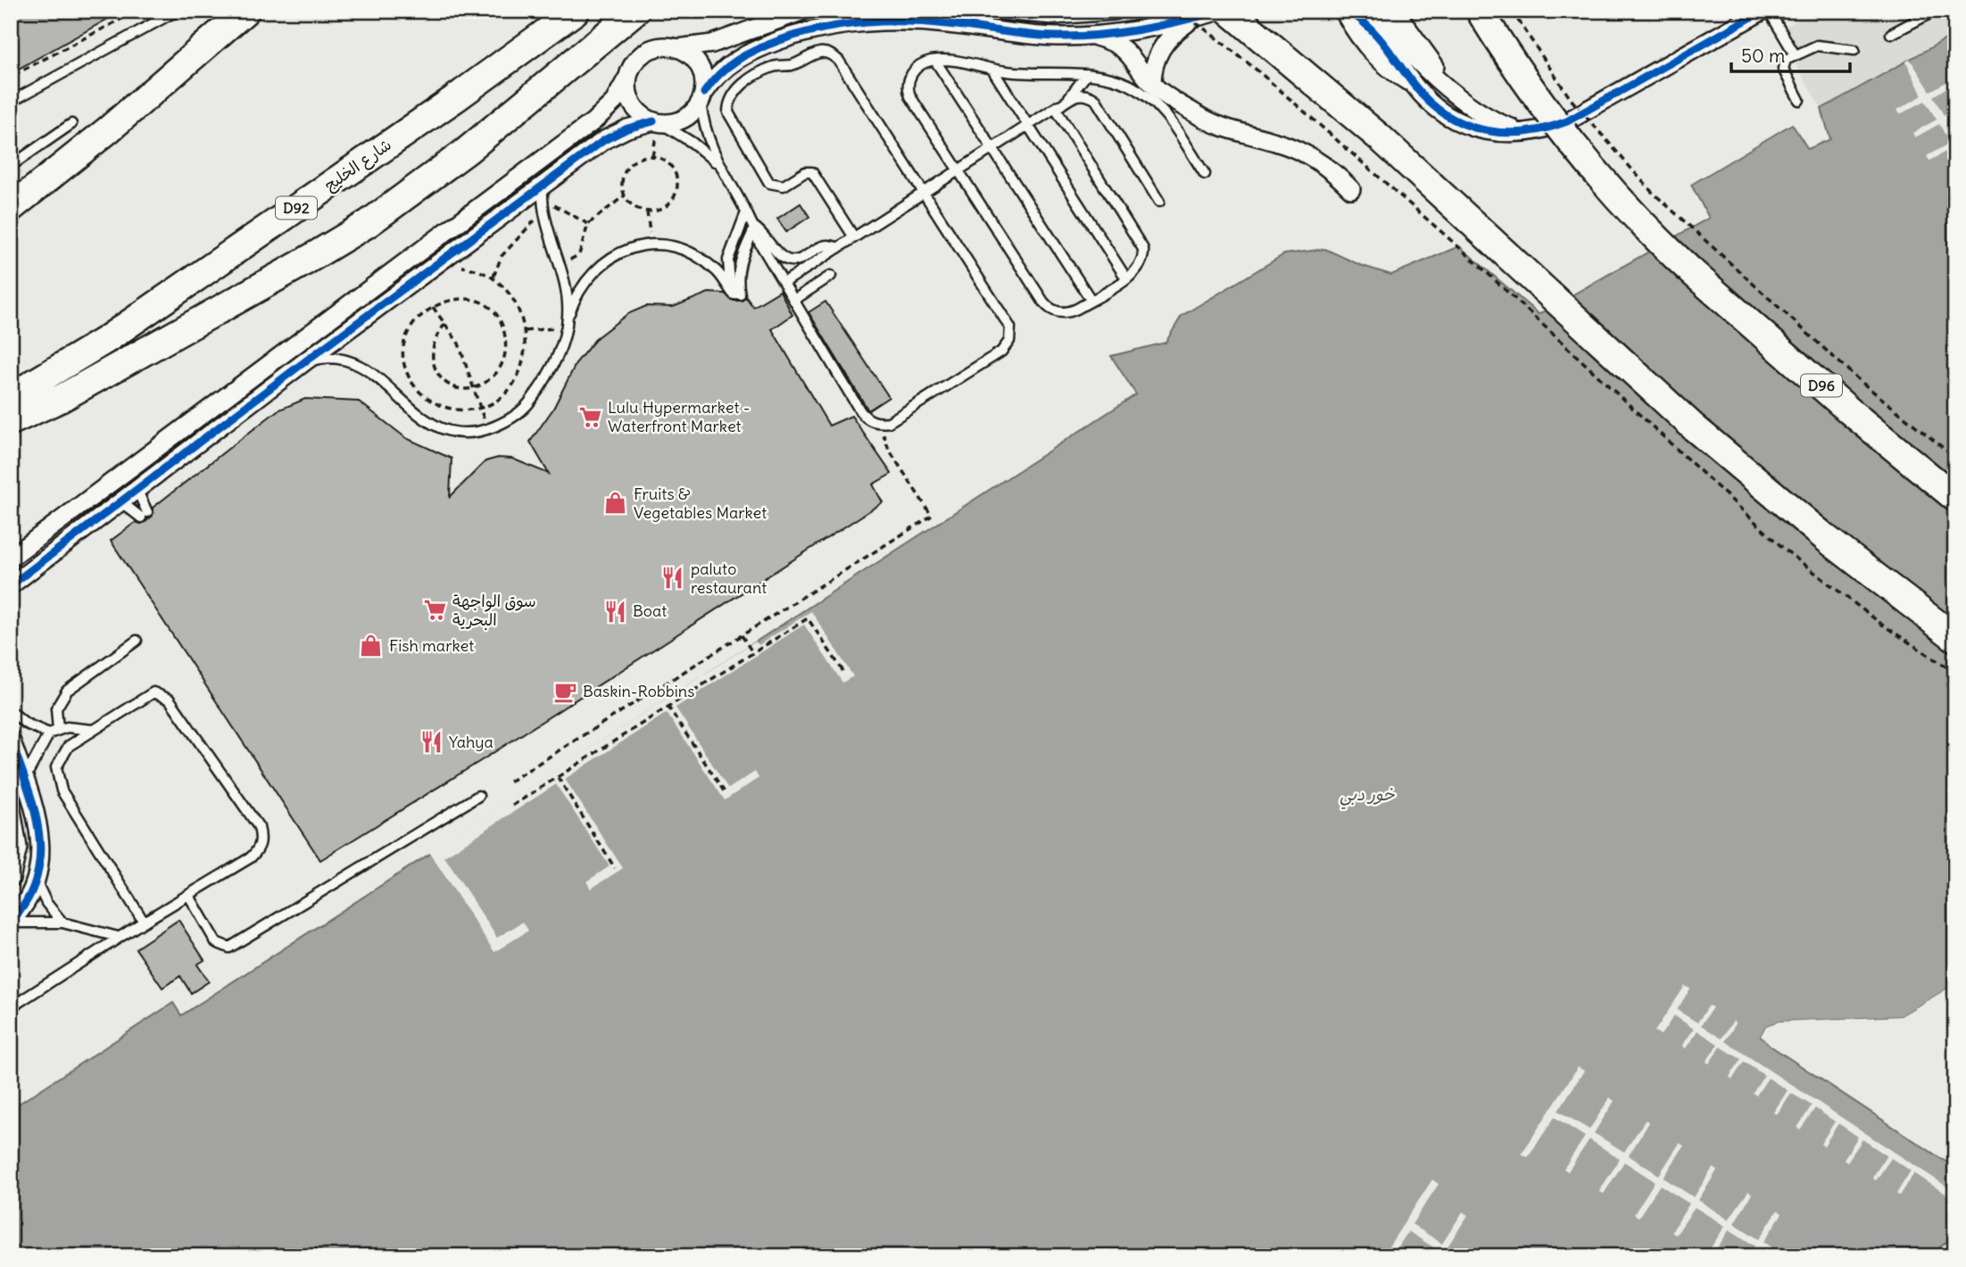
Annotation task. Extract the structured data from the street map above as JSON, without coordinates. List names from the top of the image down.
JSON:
{
  "streets": {
    "main road": ["شارع الخليج", "D92", "D96"]
  },
  "water": ["خور دبي"],
  "places": {
    "supermarket": ["Lulu Hypermarket - Waterfront Market", "سوق الواجهة البحرية"],
    "shop": ["Fruits & Vegetables Market", "Fish market"],
    "restaurant": ["paluto restaurant", "Boat", "Yahya"],
    "cafe": ["Baskin-Robbins"]
  },
  "scale_bar": "50 m"
}
